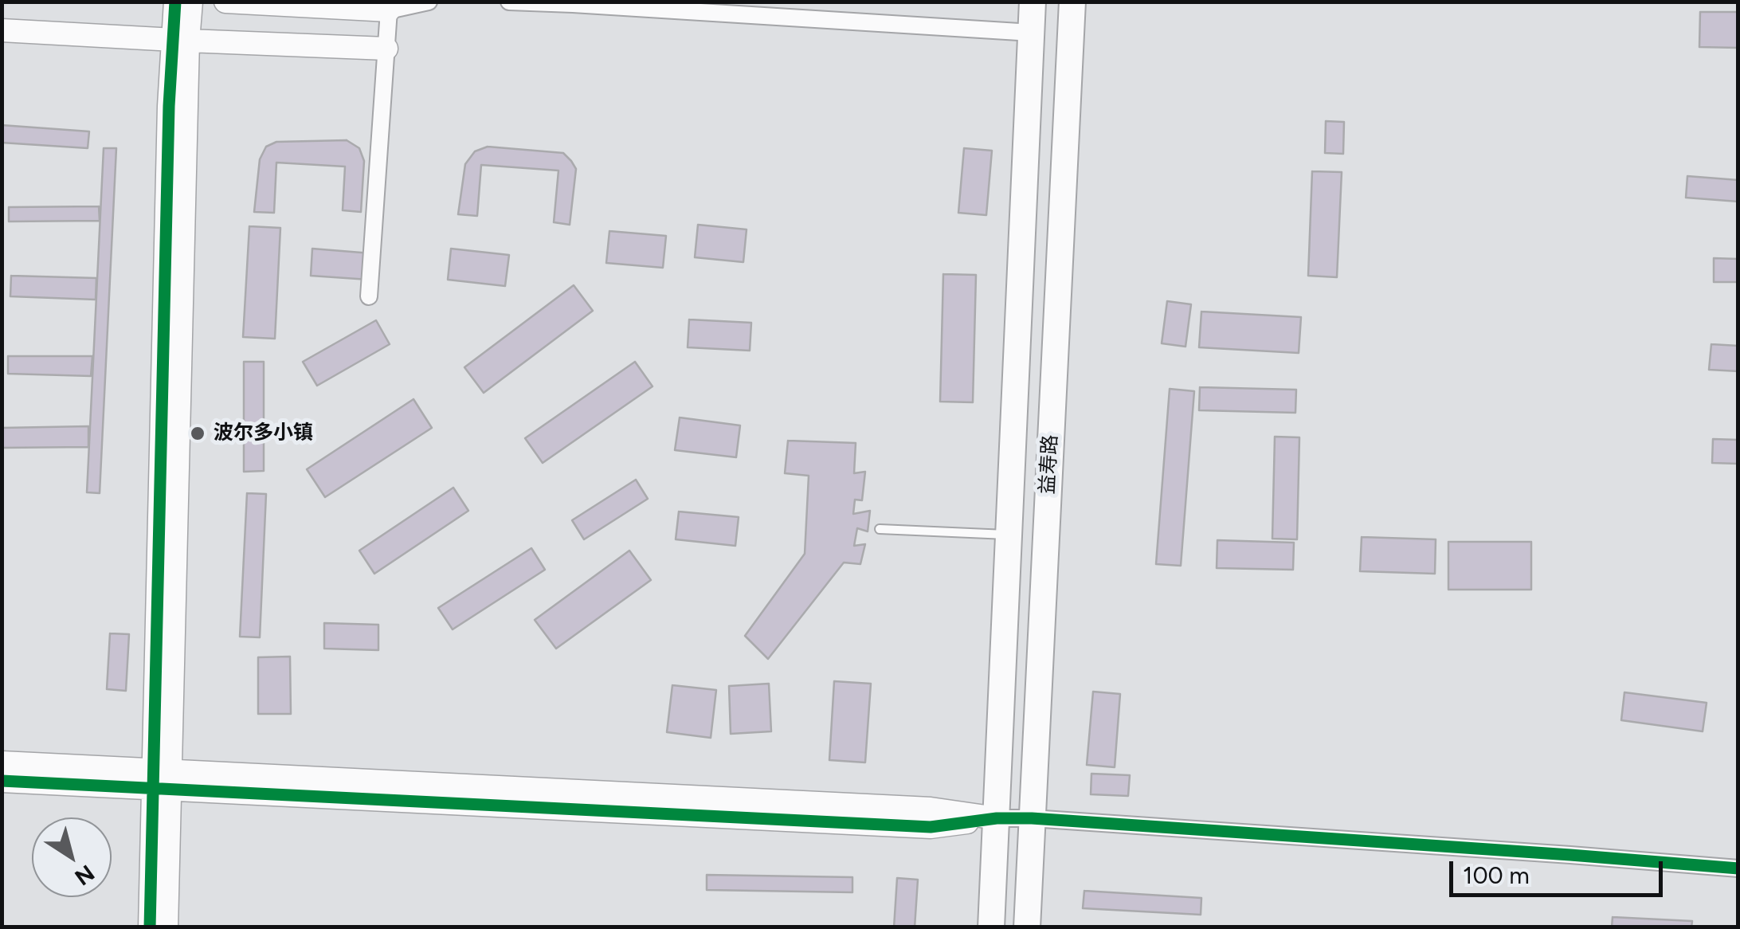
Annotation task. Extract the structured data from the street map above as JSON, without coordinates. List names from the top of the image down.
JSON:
{
  "streets": {
    "main road": ["益寿路"]
  },
  "places": ["波尔多小镇"],
  "scale_bar": "100 m",
  "north": "bottom right"
}
